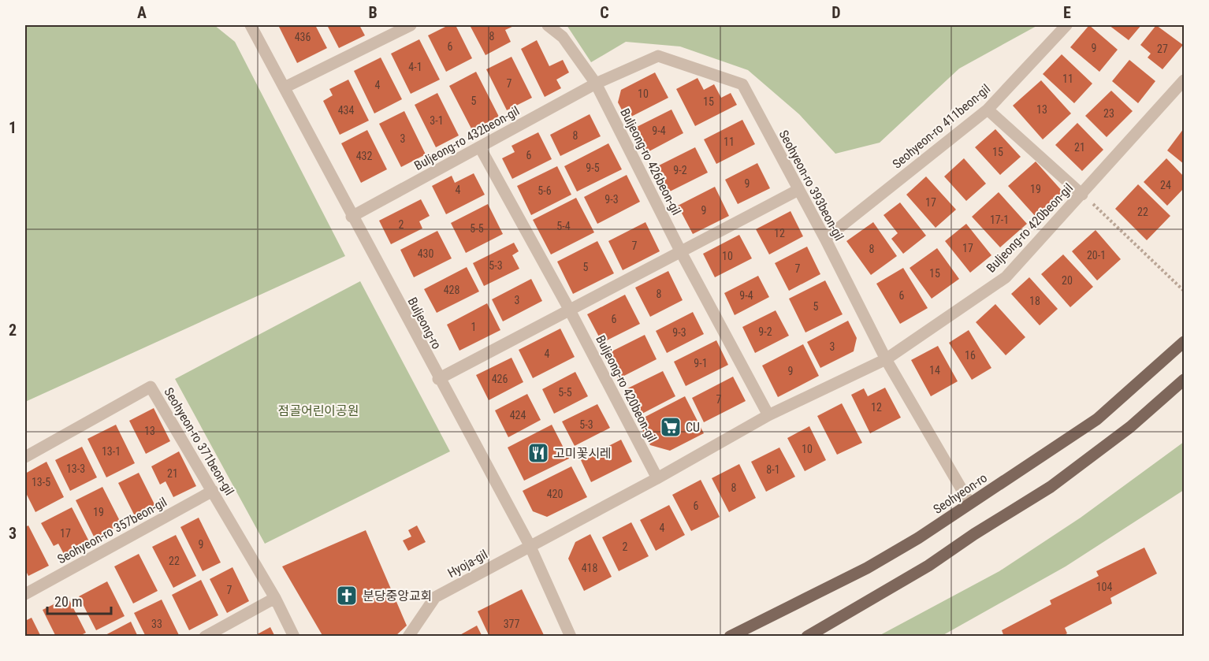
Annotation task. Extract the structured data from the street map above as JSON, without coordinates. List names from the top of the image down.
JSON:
{
  "streets": {
    "main road": ["Seohyeon-ro"],
    "street": [
      "Seohyeon-ro 411beon-gil",
      "Buljeong-ro 432beon-gil",
      "Buljeong-ro 426beon-gil",
      "Seohyeon-ro 393beon-gil",
      "Buljeong-ro 420beon-gil",
      "Buljeong-ro",
      "Seohyeon-ro 371beon-gil",
      "Seohyeon-ro 357beon-gil",
      "Hyoja-gil"
    ]
  },
  "crossings": [
    ["Seohyeon-ro 411beon-gil", "Seohyeon-ro 393beon-gil"],
    ["Buljeong-ro 432beon-gil", "Buljeong-ro 426beon-gil"],
    ["Buljeong-ro 432beon-gil", "Seohyeon-ro 393beon-gil"],
    ["Buljeong-ro 432beon-gil", "Buljeong-ro"],
    ["Buljeong-ro 426beon-gil", "Seohyeon-ro 393beon-gil"],
    ["Seohyeon-ro 393beon-gil", "Buljeong-ro 420beon-gil"],
    ["Seohyeon-ro 393beon-gil", "Seohyeon-ro"],
    ["Buljeong-ro 420beon-gil", "Buljeong-ro"],
    ["Buljeong-ro 420beon-gil", "Hyoja-gil"],
    ["Buljeong-ro", "Hyoja-gil"],
    ["Seohyeon-ro 371beon-gil", "Seohyeon-ro 357beon-gil"]
  ],
  "parks": ["점골어린이공원"],
  "places": {
    "supermarket": ["CU"],
    "restaurant": ["고미꽃시레"],
    "church": ["분당중앙교회"]
  },
  "house_numbers": [
    "8",
    "436",
    "6",
    "9",
    "27",
    "4-1",
    "11",
    "7",
    "4",
    "10",
    "5",
    "15",
    "13",
    "434",
    "23",
    "3-1",
    "9-4",
    "8",
    "3",
    "11",
    "21",
    "15",
    "6",
    "432",
    "9-5",
    "9-2",
    "9",
    "24",
    "19",
    "4",
    "5-6",
    "9-3",
    "17",
    "9",
    "22",
    "17-1",
    "2",
    "5-4",
    "5-5",
    "12",
    "7",
    "17",
    "8",
    "430",
    "20-1",
    "10",
    "5-3",
    "5",
    "7",
    "15",
    "20",
    "428",
    "8",
    "9-4",
    "6",
    "3",
    "18",
    "5",
    "6",
    "1",
    "9-2",
    "9-3",
    "3",
    "4",
    "16",
    "9-1",
    "14",
    "9",
    "426",
    "5-5",
    "7",
    "12",
    "424",
    "5-3",
    "13",
    "10",
    "13-1",
    "13-3",
    "8-1",
    "21",
    "13-5",
    "8",
    "420",
    "6",
    "19",
    "4",
    "17",
    "9",
    "2",
    "22",
    "418",
    "104",
    "7",
    "33",
    "377"
  ],
  "scale_bar": "20 m",
  "grid": {
    "columns": [
      "A",
      "B",
      "C",
      "D",
      "E"
    ],
    "rows": ["1", "2", "3"]
  }
}
